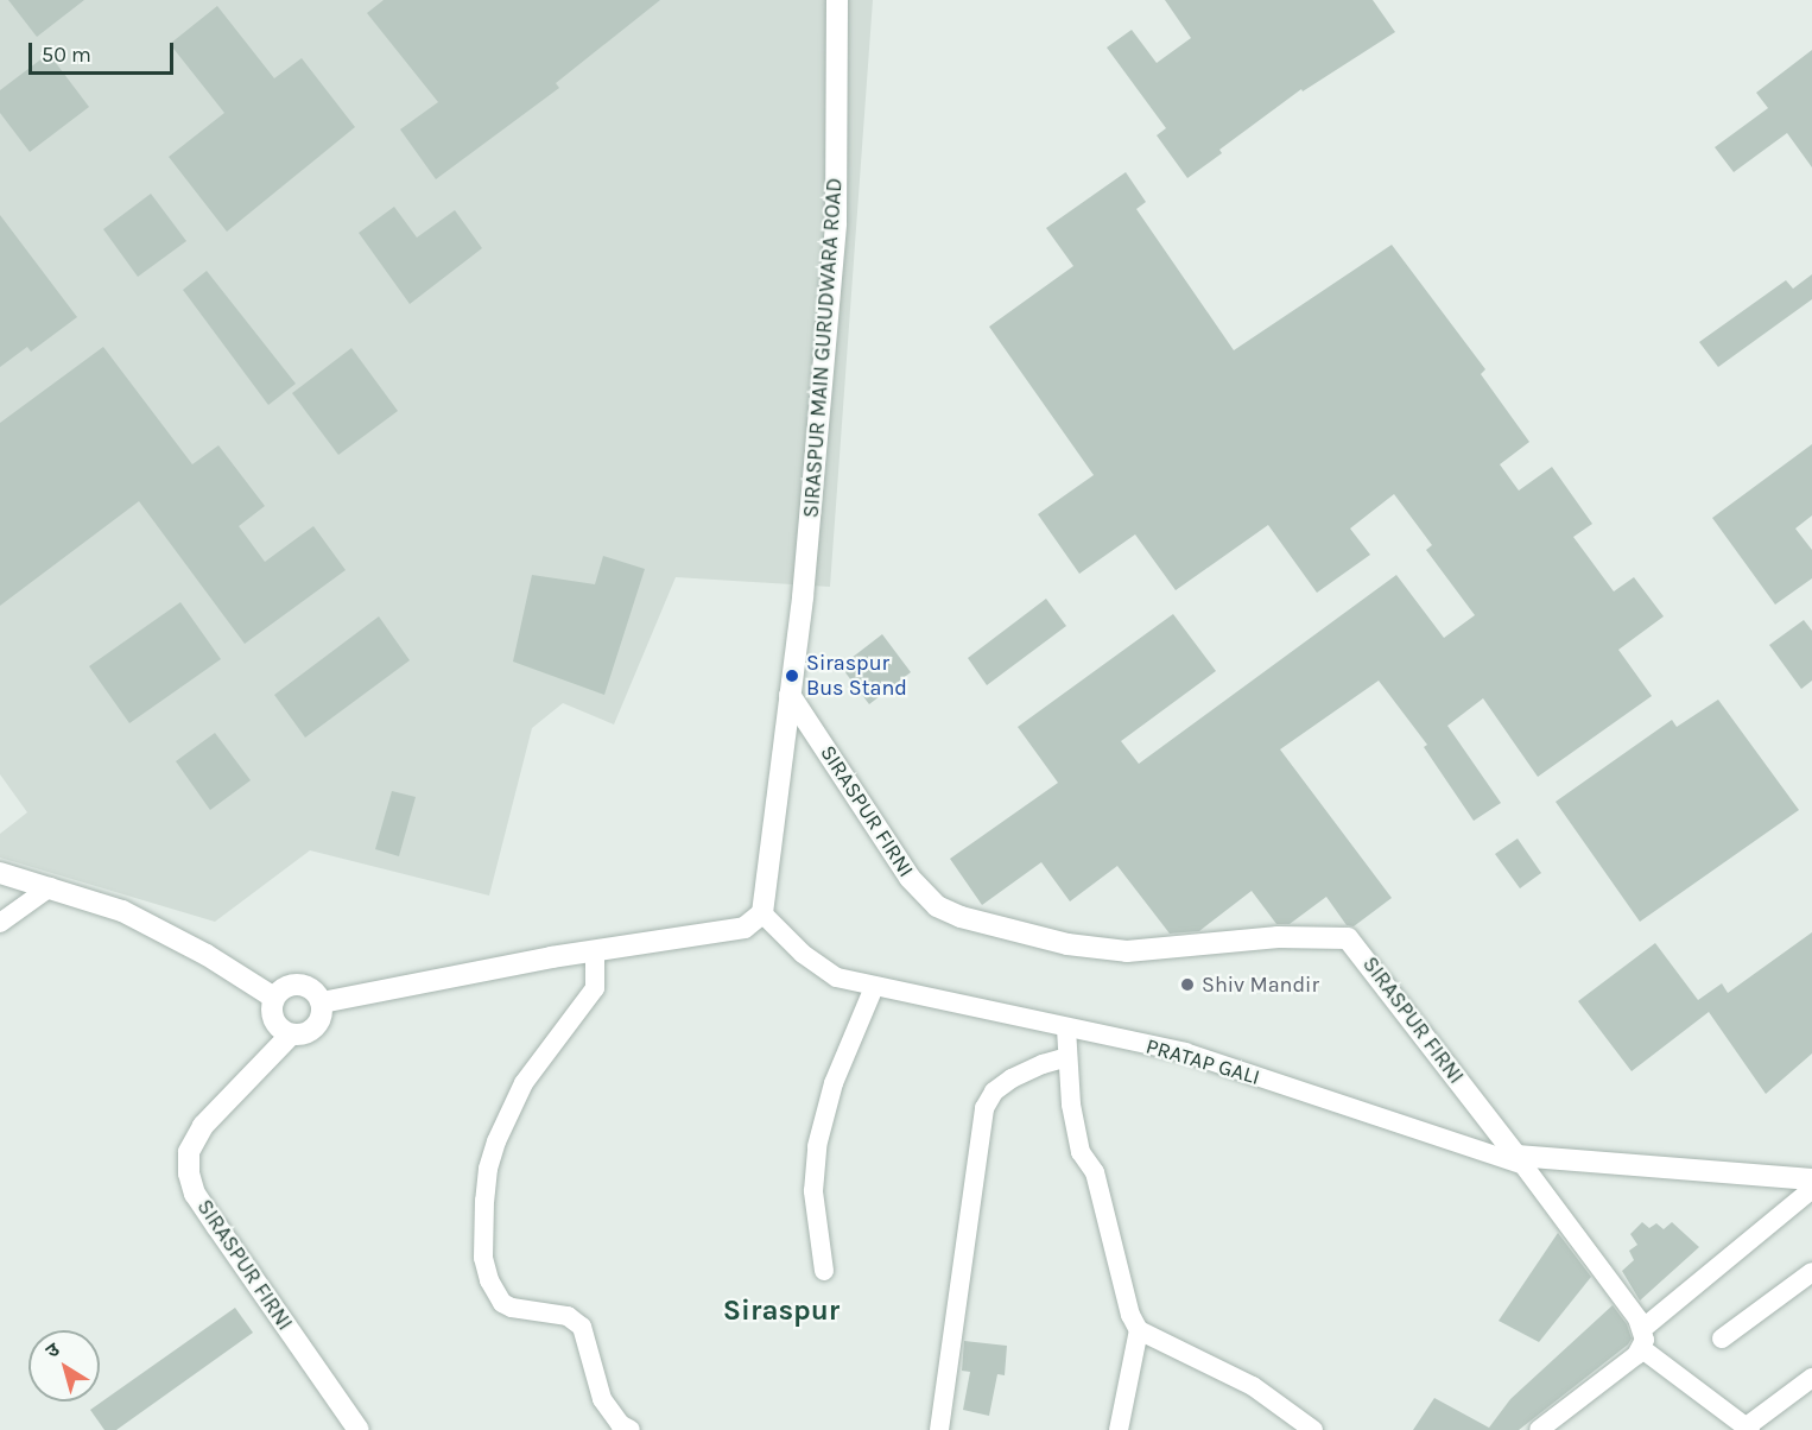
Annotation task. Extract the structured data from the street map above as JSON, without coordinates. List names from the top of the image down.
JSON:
{
  "streets": {
    "street": ["SIRASPUR MAIN GURUDWARA ROAD", "SIRASPUR FIRNI", "PRATAP GALI"]
  },
  "crossings": [
    ["SIRASPUR MAIN GURUDWARA ROAD", "SIRASPUR FIRNI"],
    ["SIRASPUR FIRNI", "PRATAP GALI"]
  ],
  "districts": ["Siraspur"],
  "places": ["Siraspur Bus Stand", "Shiv Mandir"],
  "scale_bar": "50 m",
  "north": "top left"
}
